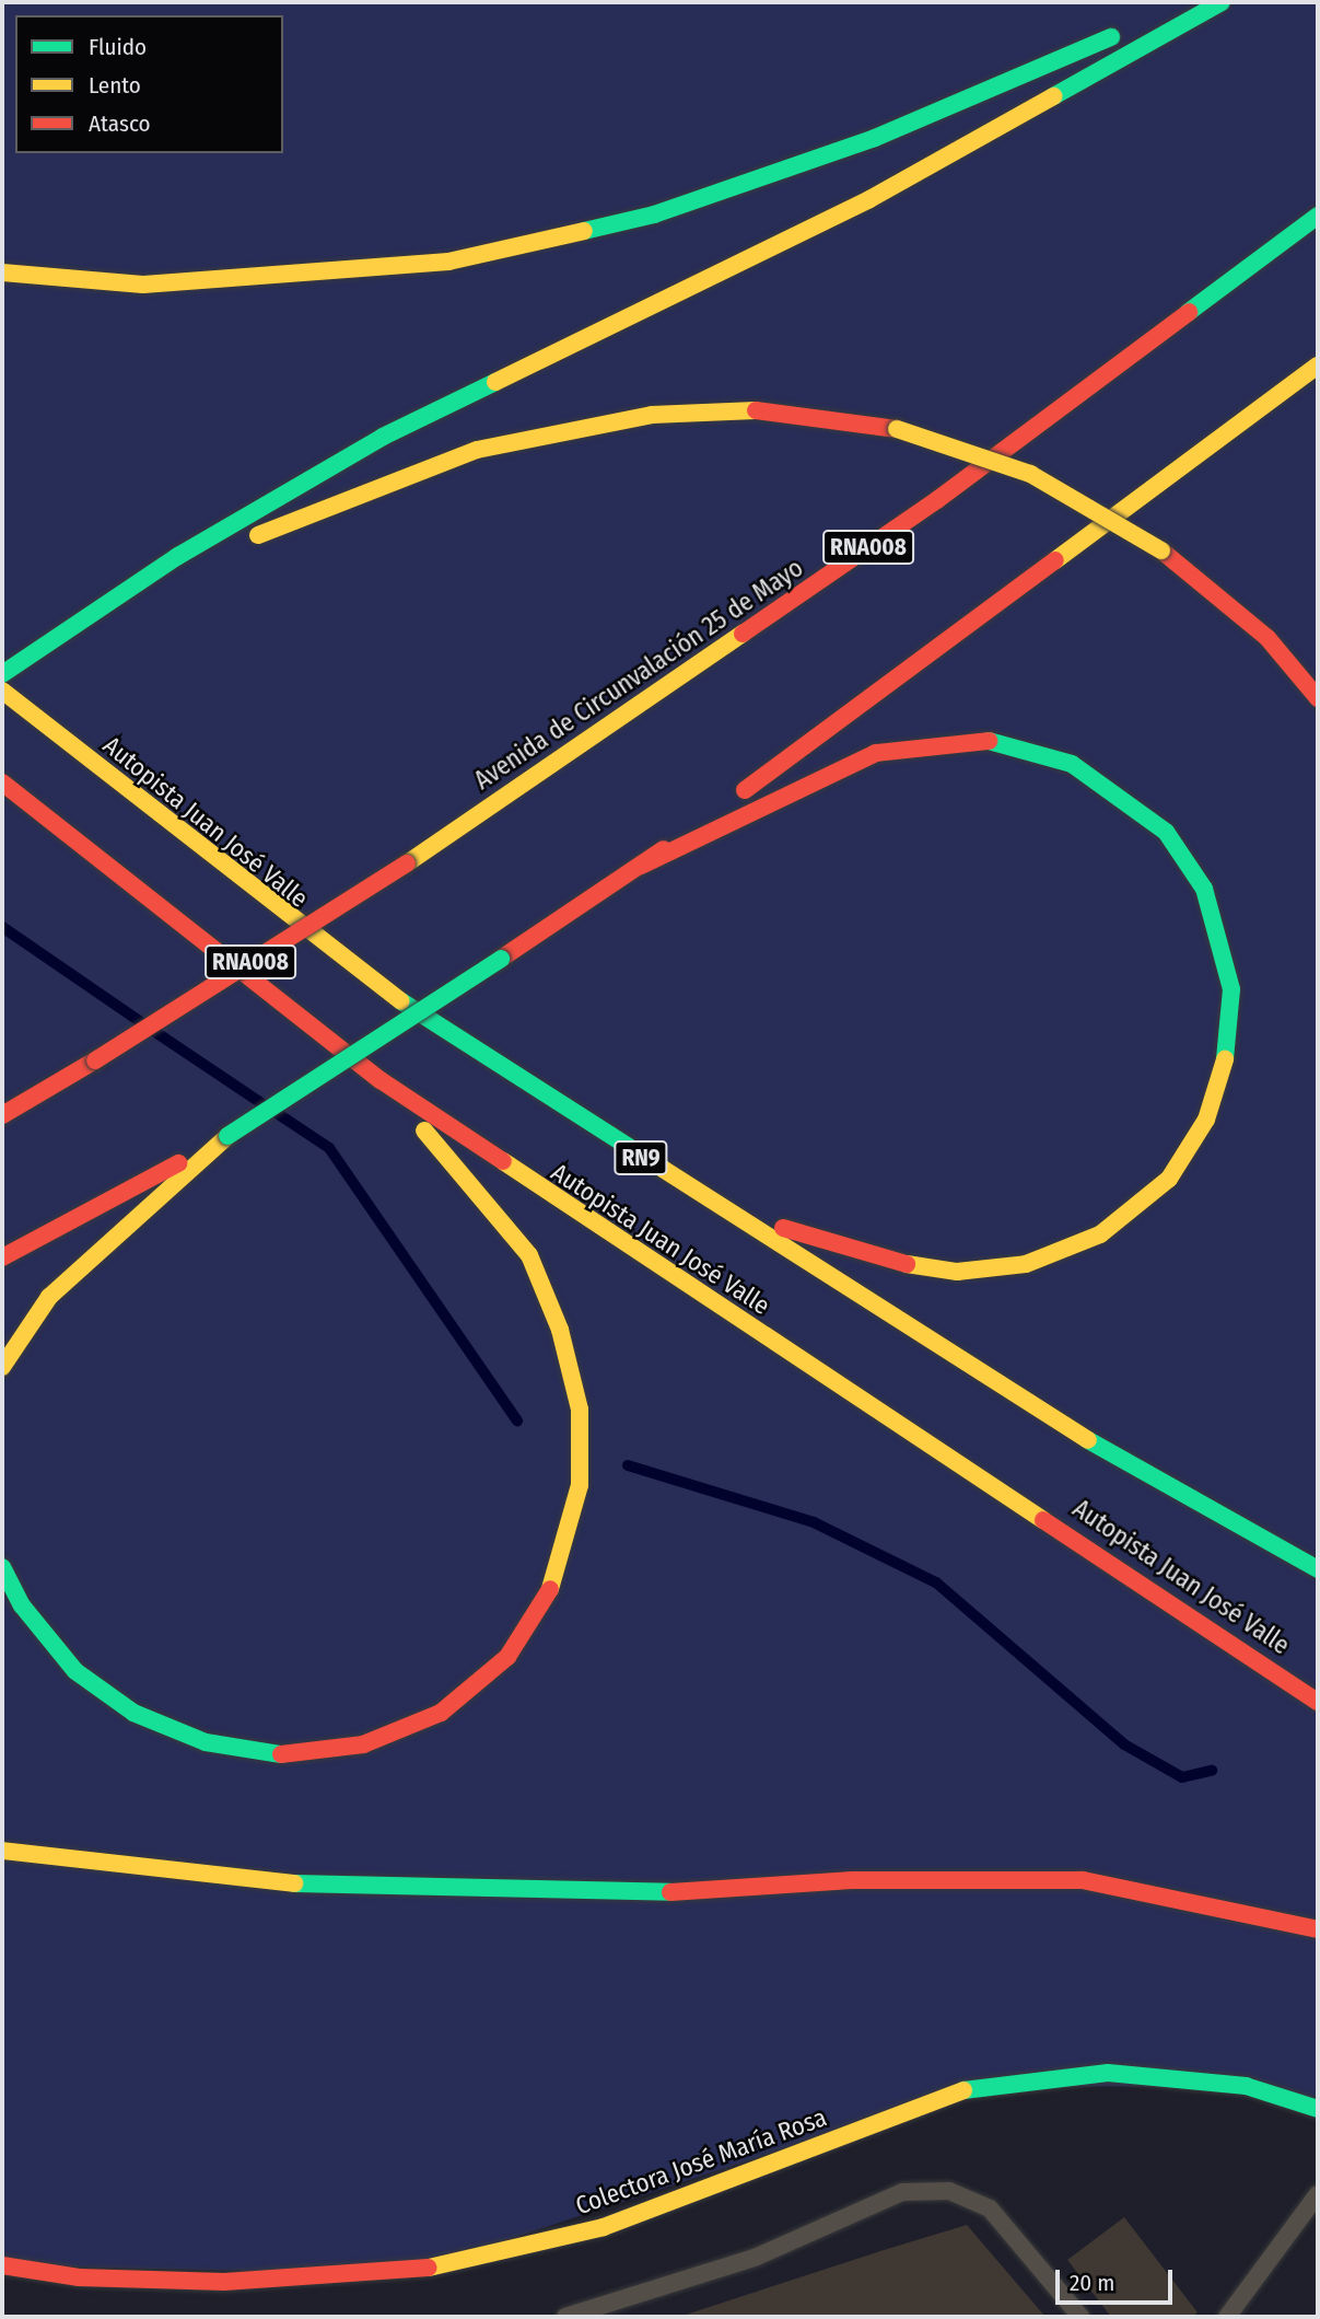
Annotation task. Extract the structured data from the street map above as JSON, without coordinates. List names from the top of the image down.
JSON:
{
  "streets": {
    "main road": [
      "RNA008",
      "Avenida de Circunvalación 25 de Mayo",
      "Autopista Juan José Valle",
      "RN9",
      "Colectora José María Rosa"
    ]
  },
  "legend": ["Fluido", "Lento", "Atasco"],
  "scale_bar": "20 m"
}
